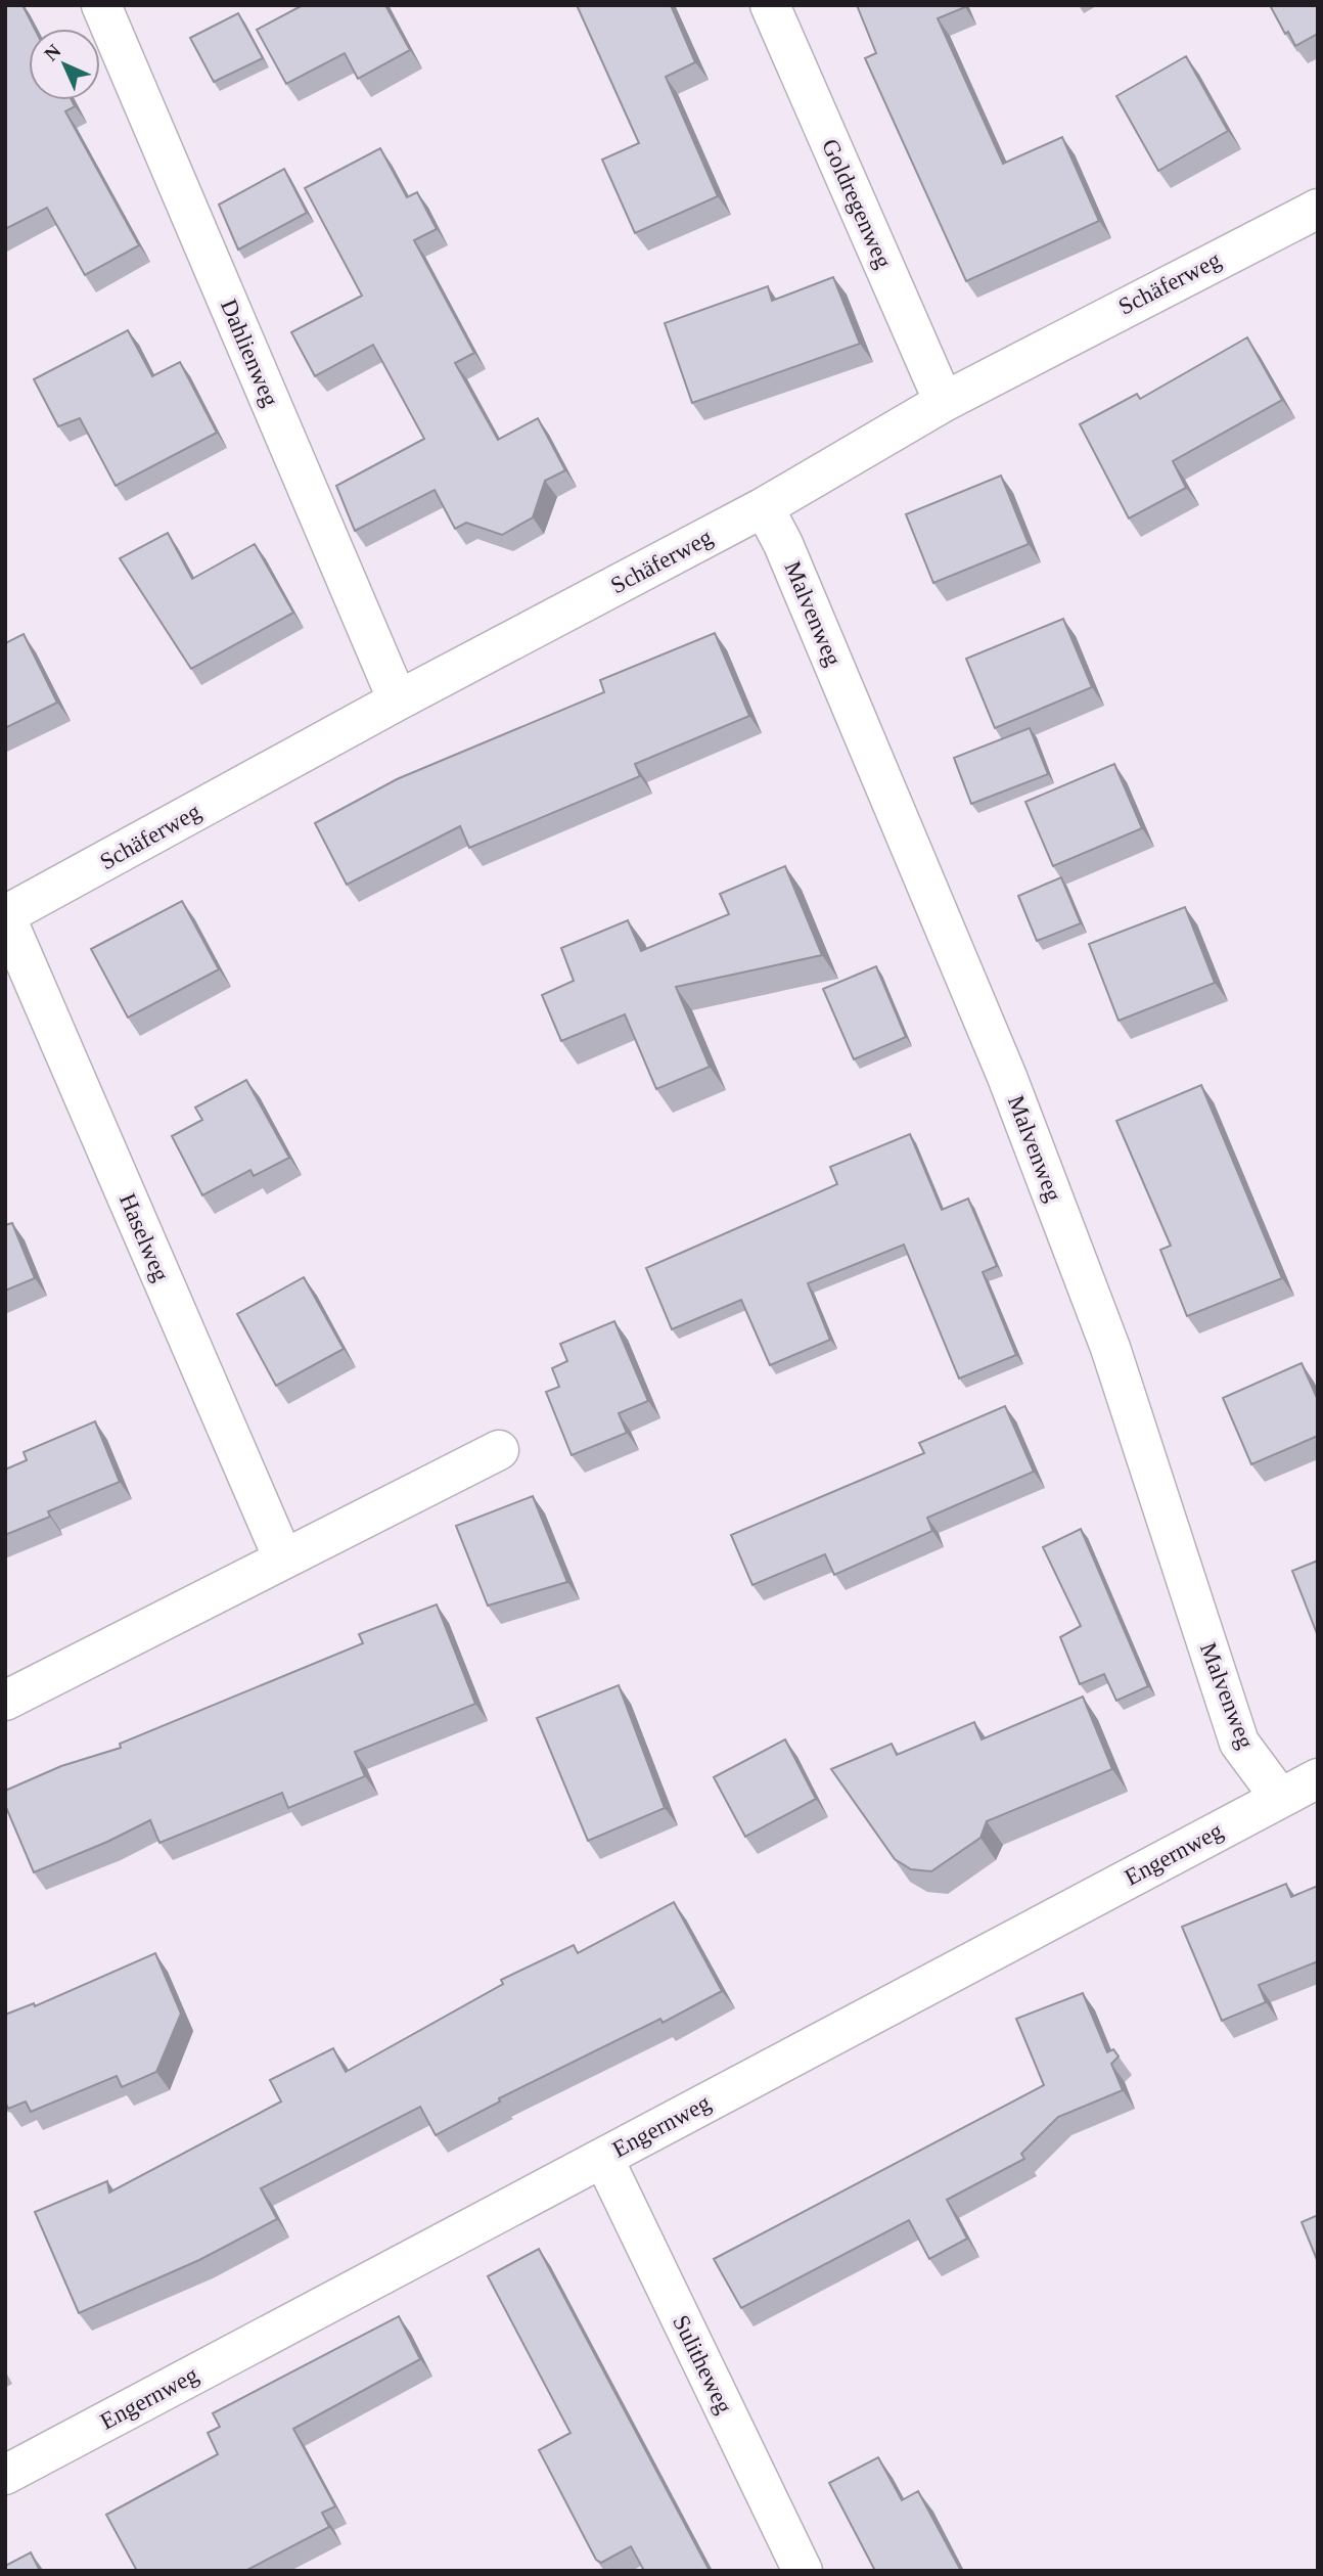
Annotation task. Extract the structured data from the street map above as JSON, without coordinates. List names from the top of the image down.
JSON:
{
  "streets": {
    "street": [
      "Goldregenweg",
      "Schäferweg",
      "Dahlienweg",
      "Malvenweg",
      "Haselweg",
      "Engernweg",
      "Sulitheweg"
    ]
  },
  "crossings": [
    ["Goldregenweg", "Schäferweg"],
    ["Schäferweg", "Dahlienweg"],
    ["Schäferweg", "Malvenweg"],
    ["Schäferweg", "Haselweg"],
    ["Malvenweg", "Engernweg"],
    ["Engernweg", "Sulitheweg"]
  ],
  "north": "top left"
}
